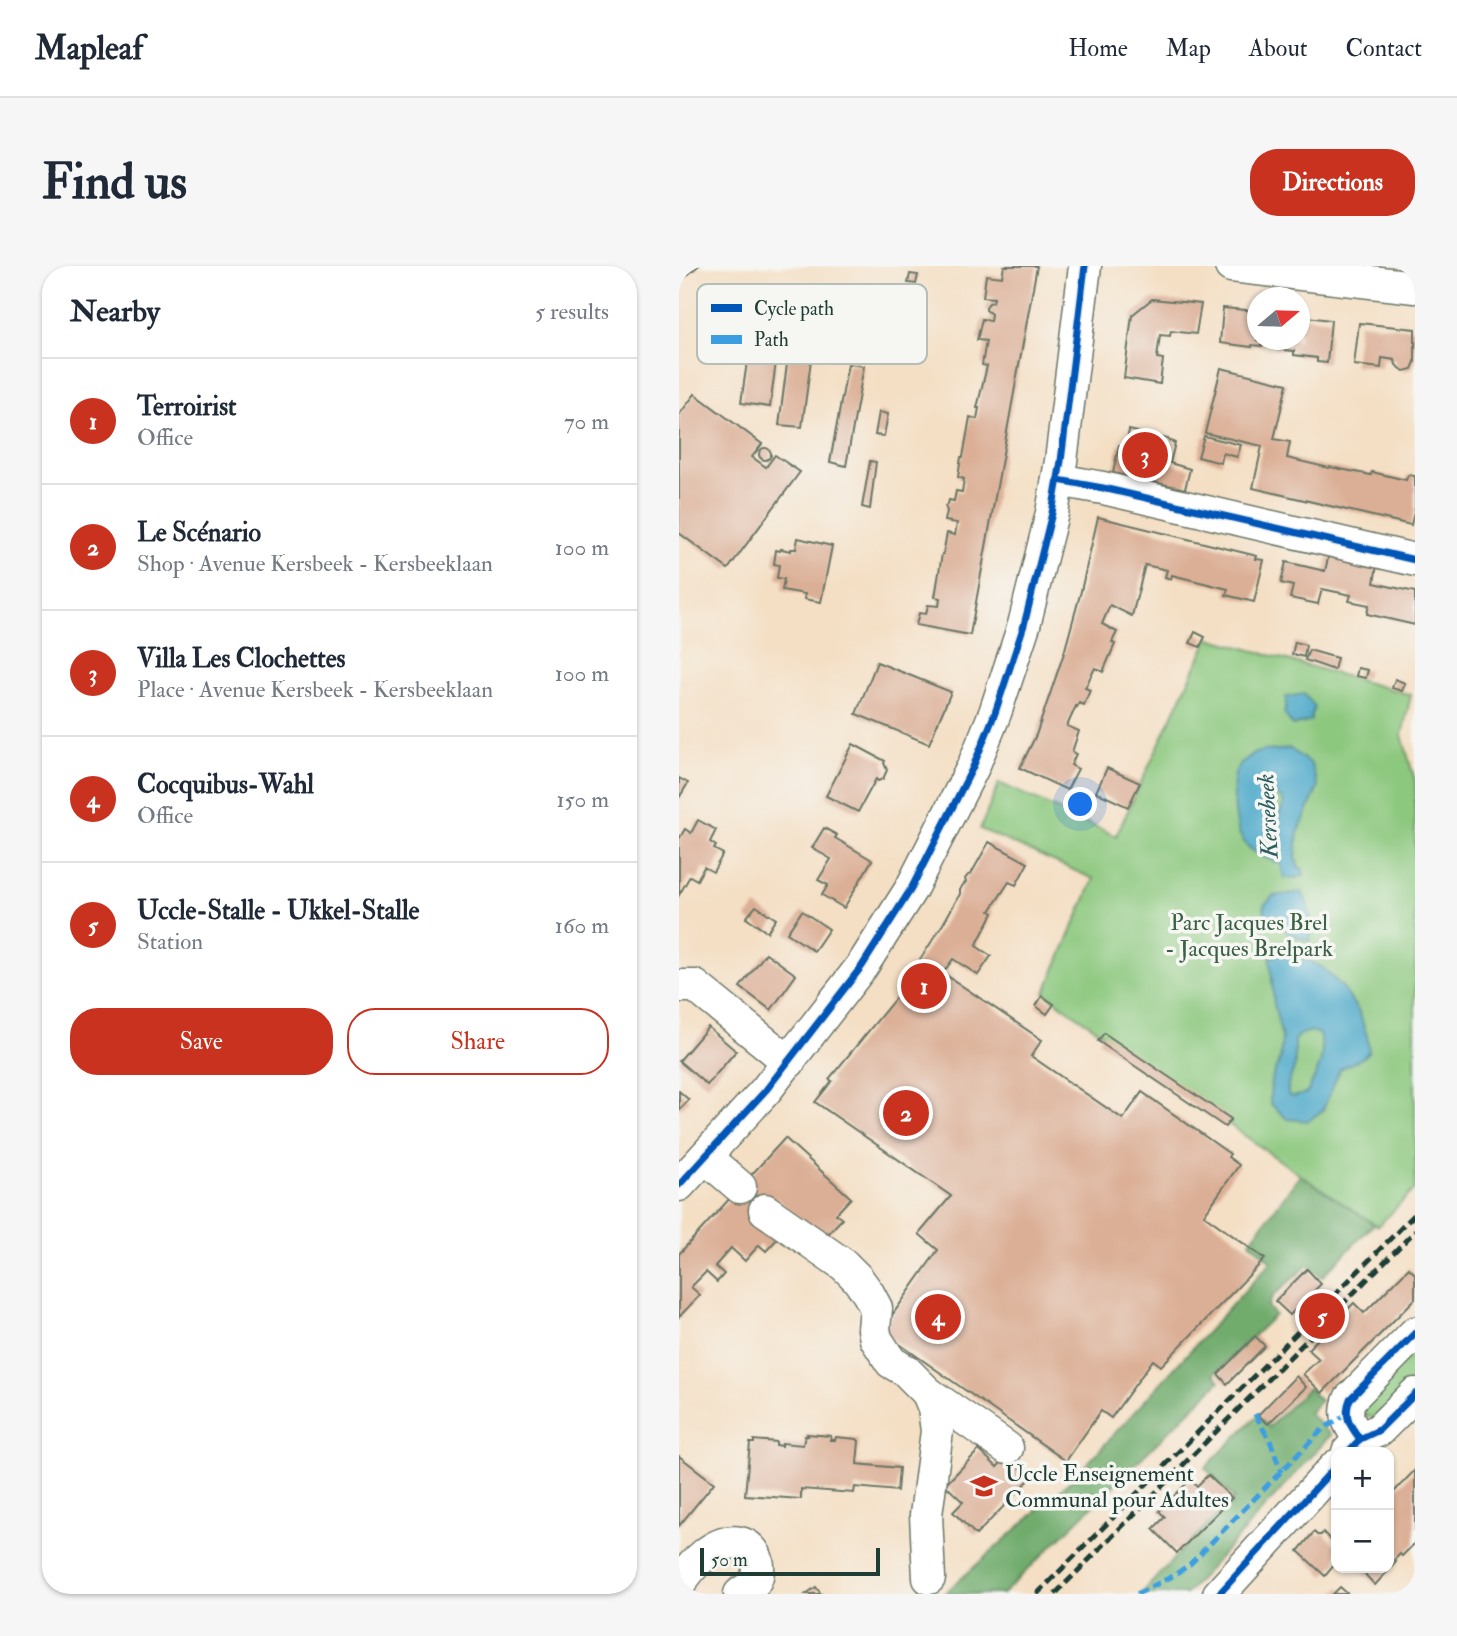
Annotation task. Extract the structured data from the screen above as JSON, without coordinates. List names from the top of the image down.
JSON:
{
  "water": ["Kersebeek"],
  "parks": ["Parc Jacques Brel - Jacques Brelpark"],
  "places": {
    "school or university": ["Uccle Enseignement Communal pour Adultes"]
  },
  "legend": ["Cycle path", "Path"],
  "scale_bar": "50 m",
  "north": "right",
  "page": {
    "header": "Mapleaf",
    "nav": [
      "Home",
      "Map",
      "About",
      "Contact"
    ],
    "buttons": [
      "Directions",
      ["Save", "Share"]
    ],
    "title": "Find us",
    "heading": ["Nearby", "5 results"],
    "list": [
      {
        "mark": "1",
        "name": "Terroirist",
        "note": "Office",
        "value": "70 m"
      },
      {
        "mark": "2",
        "name": "Le Scénario",
        "note": "Shop · Avenue Kersbeek - Kersbeeklaan",
        "value": "100 m"
      },
      {
        "mark": "3",
        "name": "Villa Les Clochettes",
        "note": "Place · Avenue Kersbeek - Kersbeeklaan",
        "value": "100 m"
      },
      {
        "mark": "4",
        "name": "Cocquibus-Wahl",
        "note": "Office",
        "value": "150 m"
      },
      {
        "mark": "5",
        "name": "Uccle-Stalle - Ukkel-Stalle",
        "note": "Station",
        "value": "160 m"
      }
    ],
    "pins": [
      "3",
      "1",
      "2",
      "5",
      "4"
    ],
    "map_buttons": ["+", "−"],
    "scale": "50 m"
  }
}
